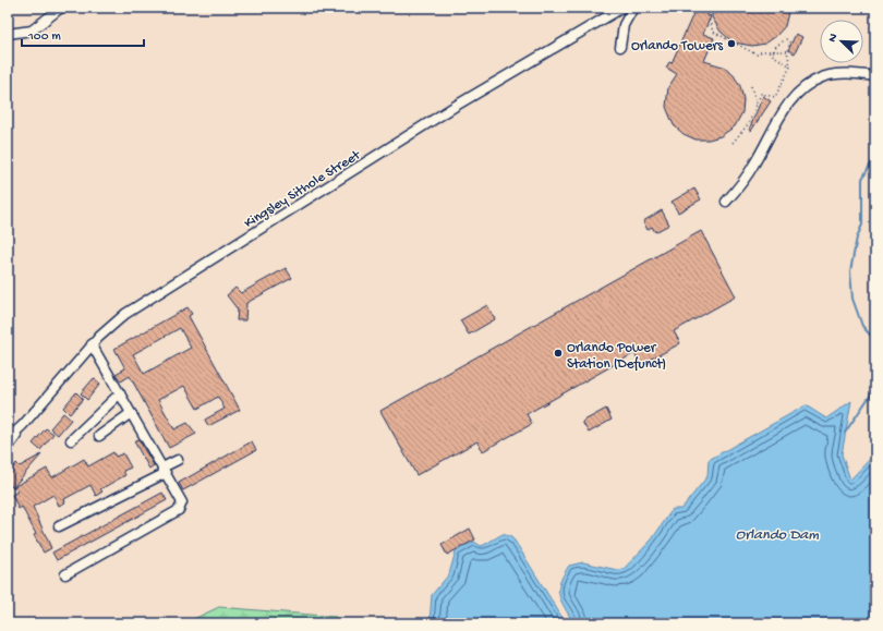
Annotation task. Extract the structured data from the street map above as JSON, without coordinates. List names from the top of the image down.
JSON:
{
  "streets": {
    "street": ["Kingsley Sithole Street"]
  },
  "water": ["Orlando Dam"],
  "places": ["Orlando Towers", "Orlando Power Station (Defunct)"],
  "scale_bar": "100 m",
  "north": "top left"
}
